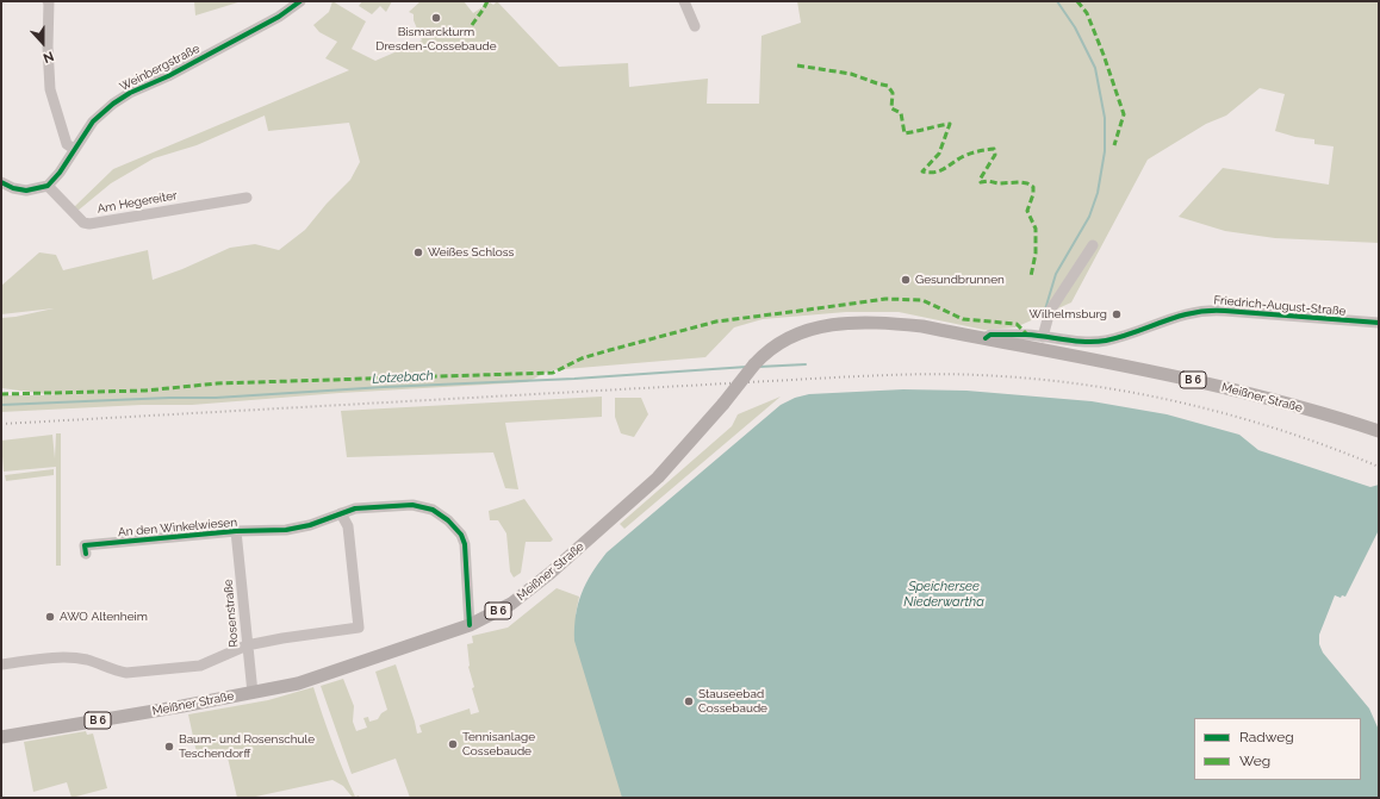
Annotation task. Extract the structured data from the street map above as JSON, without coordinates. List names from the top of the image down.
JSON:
{
  "streets": {
    "main road": ["B 6", "Meißner Straße"],
    "street": [
      "Weinbergstraße",
      "Am Hegereiter",
      "Friedrich-August-Straße",
      "An den Winkelwiesen",
      "Rosenstraße"
    ]
  },
  "crossings": [
    ["Weinbergstraße", "Am Hegereiter"],
    ["Friedrich-August-Straße", "Meißner Straße"],
    ["Meißner Straße", "An den Winkelwiesen"],
    ["Meißner Straße", "Rosenstraße"],
    ["An den Winkelwiesen", "Rosenstraße"]
  ],
  "water": ["Lotzebach", "Speichersee Niederwartha"],
  "places": [
    "Bismarckturm Dresden-Cossebaude",
    "Weißes Schloss",
    "Gesundbrunnen",
    "Wilhelmsburg",
    "AWO Altenheim",
    "Stauseebad Cossebaude",
    "Tennisanlage Cossebaude",
    "Baum- und Rosenschule Teschendorff"
  ],
  "legend": ["Radweg", "Weg"],
  "north": "bottom"
}
